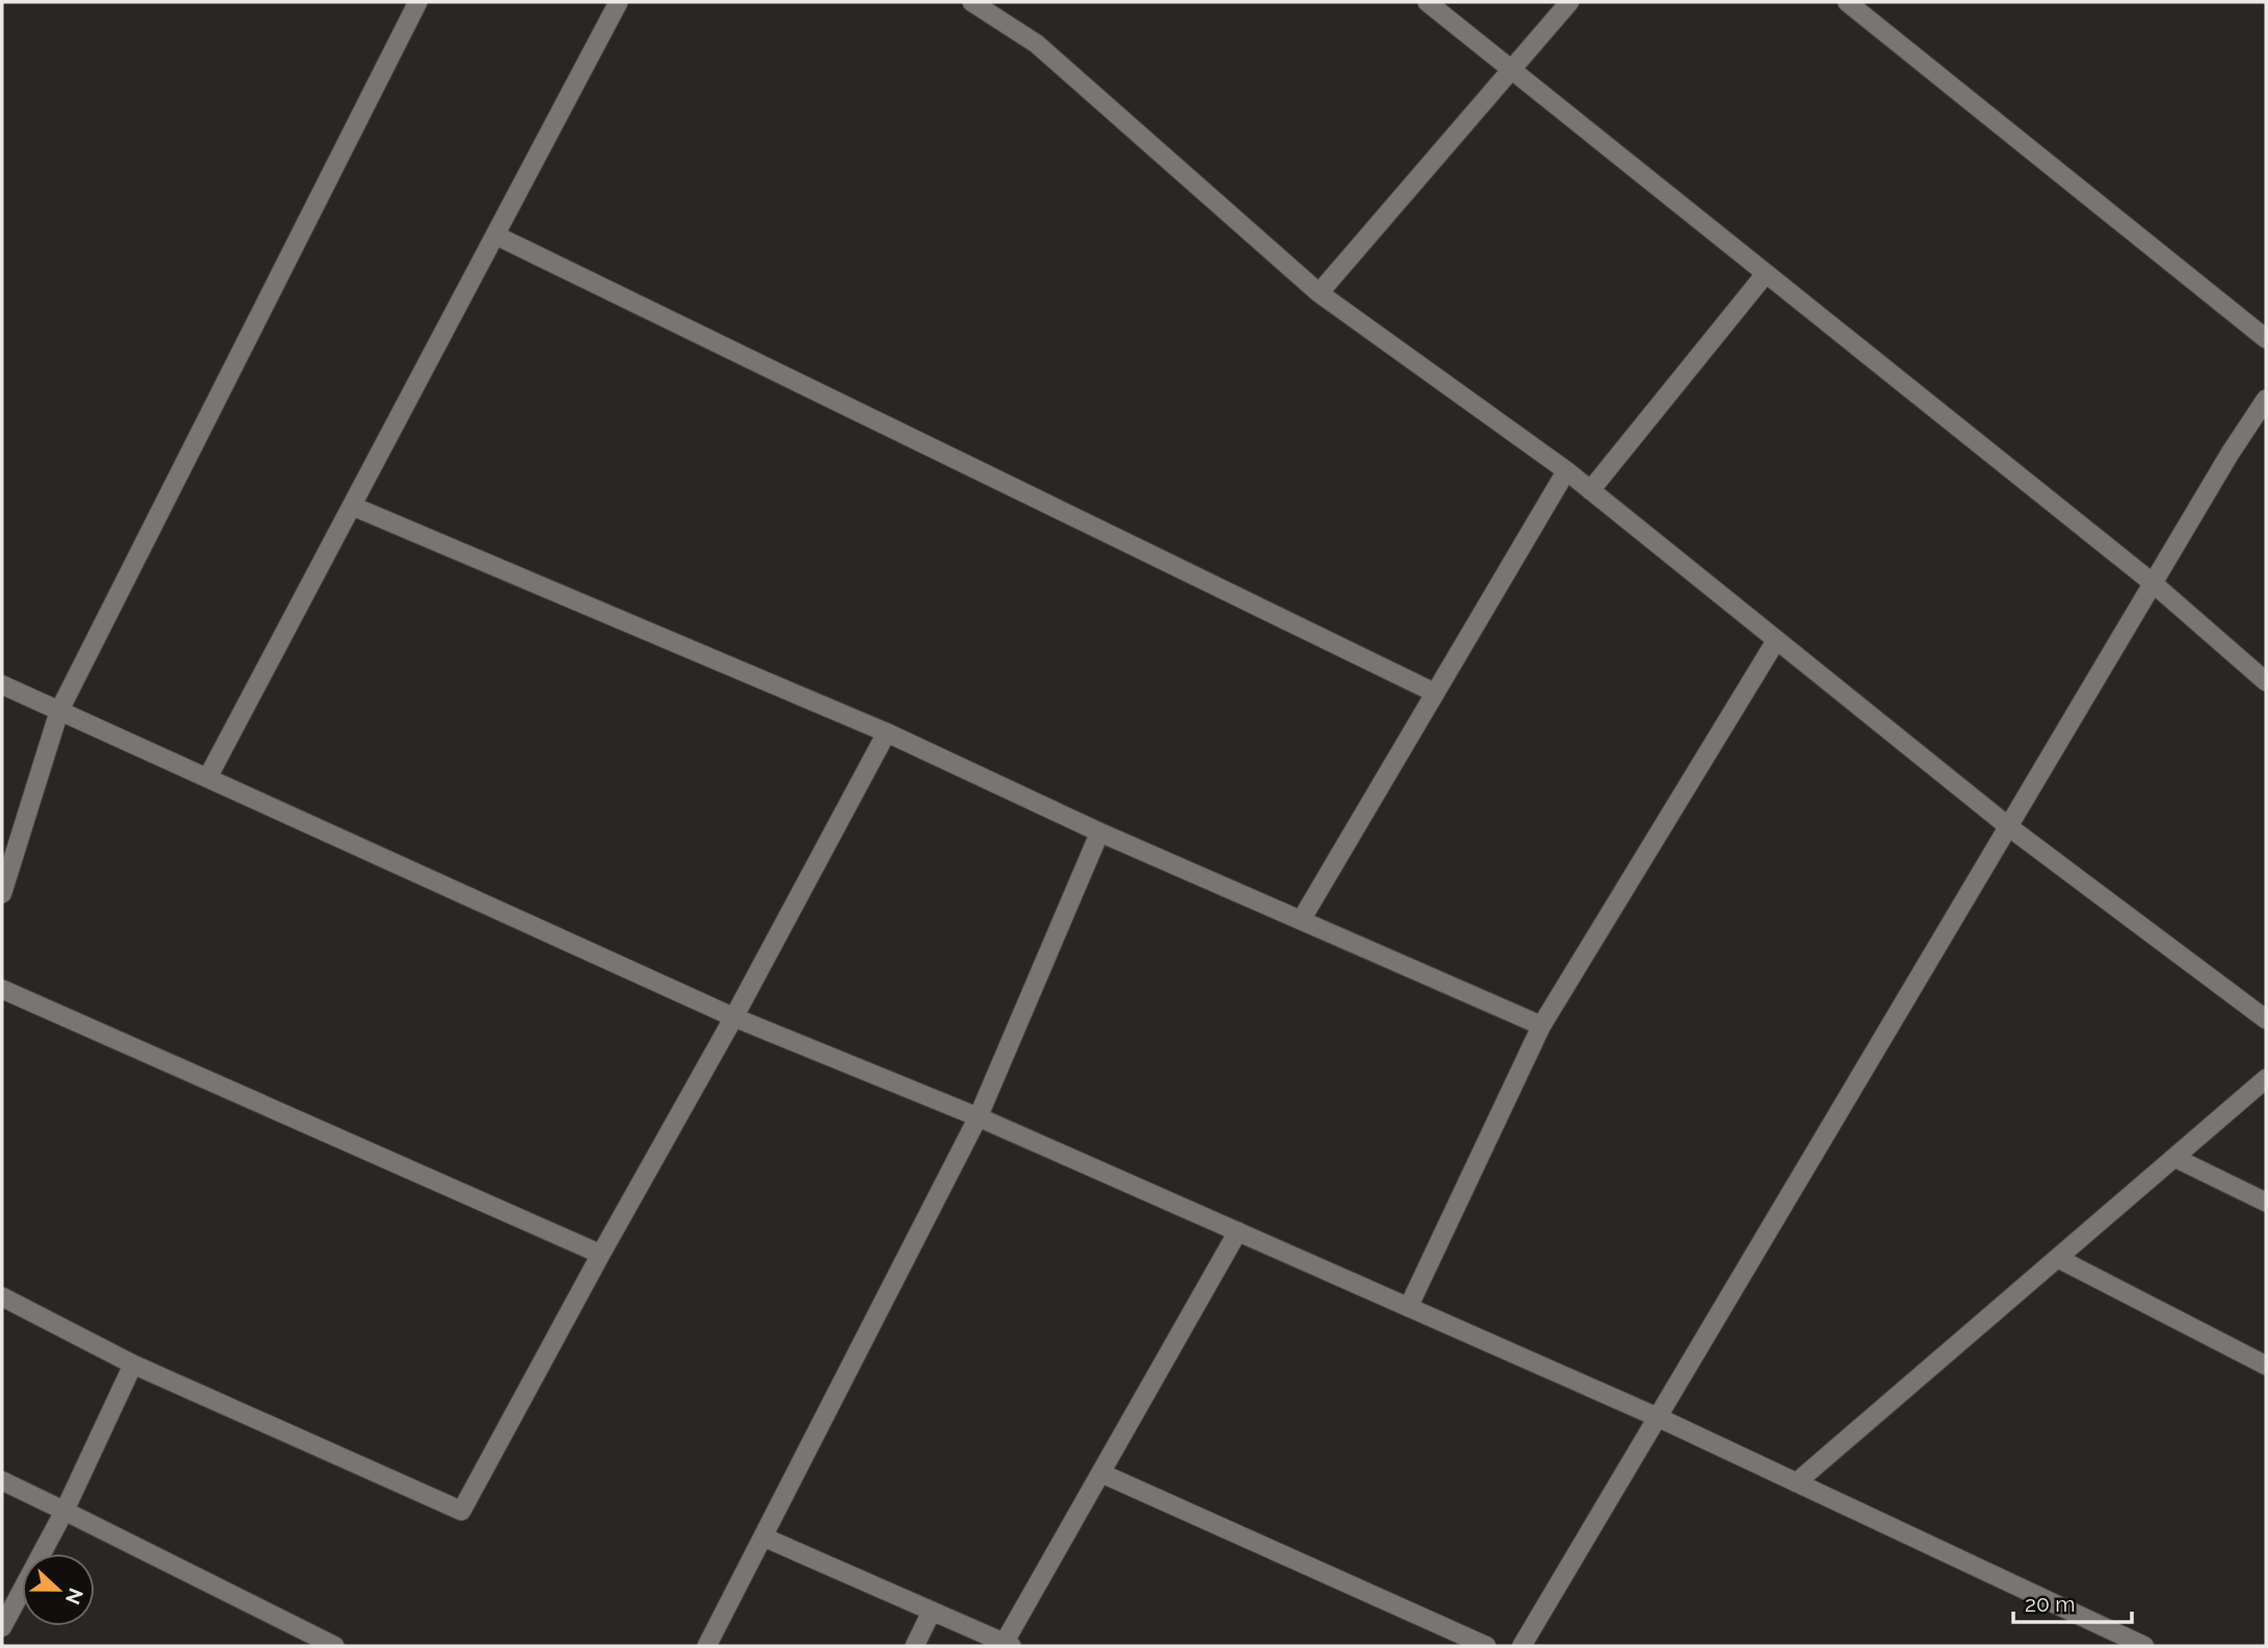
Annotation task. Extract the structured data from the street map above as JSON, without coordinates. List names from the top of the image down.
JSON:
{
  "scale_bar": "20 m",
  "north": "right"
}
